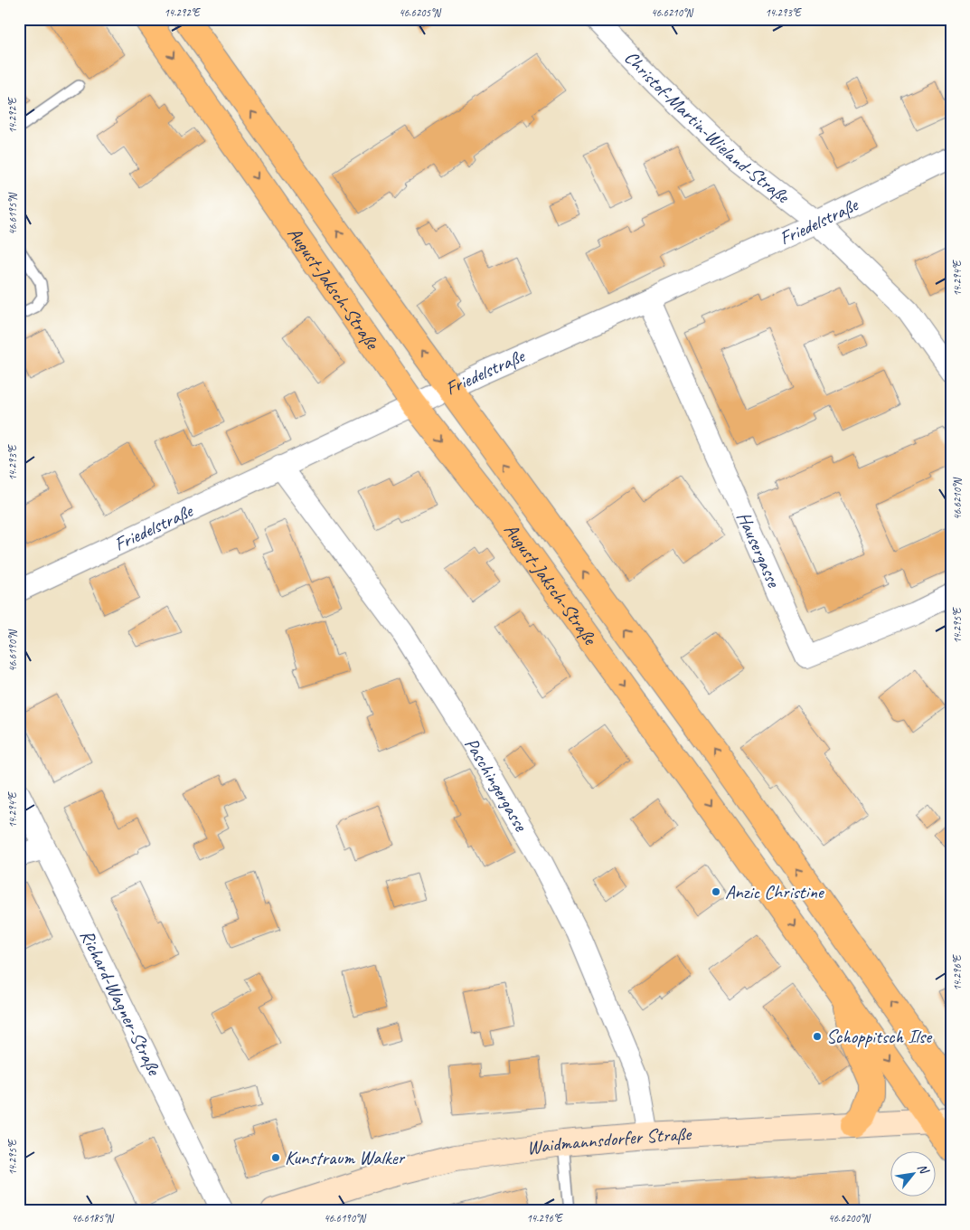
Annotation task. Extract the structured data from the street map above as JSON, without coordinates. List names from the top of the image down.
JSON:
{
  "streets": {
    "main road": ["August-Jaksch-Straße"],
    "street": [
      "Christof-Martin-Wieland-Straße",
      "Friedelstraße",
      "Hausergasse",
      "Paschingergasse",
      "Richard-Wagner-Straße",
      "Waidmannsdorfer Straße"
    ]
  },
  "crossings": [
    ["Christof-Martin-Wieland-Straße", "Friedelstraße"],
    ["Friedelstraße", "August-Jaksch-Straße"],
    ["Friedelstraße", "Hausergasse"],
    ["Friedelstraße", "Paschingergasse"],
    ["August-Jaksch-Straße", "Waidmannsdorfer Straße"],
    ["Paschingergasse", "Waidmannsdorfer Straße"]
  ],
  "places": ["Anzic Christine", "Schoppitsch Ilse", "Kunstraum Walker"],
  "north": "top right",
  "coordinates": [
    "14.292°E",
    "46.6205°N",
    "46.6210°N",
    "14.293°E",
    "46.6195°N",
    "14.294°E",
    "14.295°E",
    "46.6190°N",
    "14.296°E",
    "46.6185°N",
    "46.6200°N"
  ]
}
